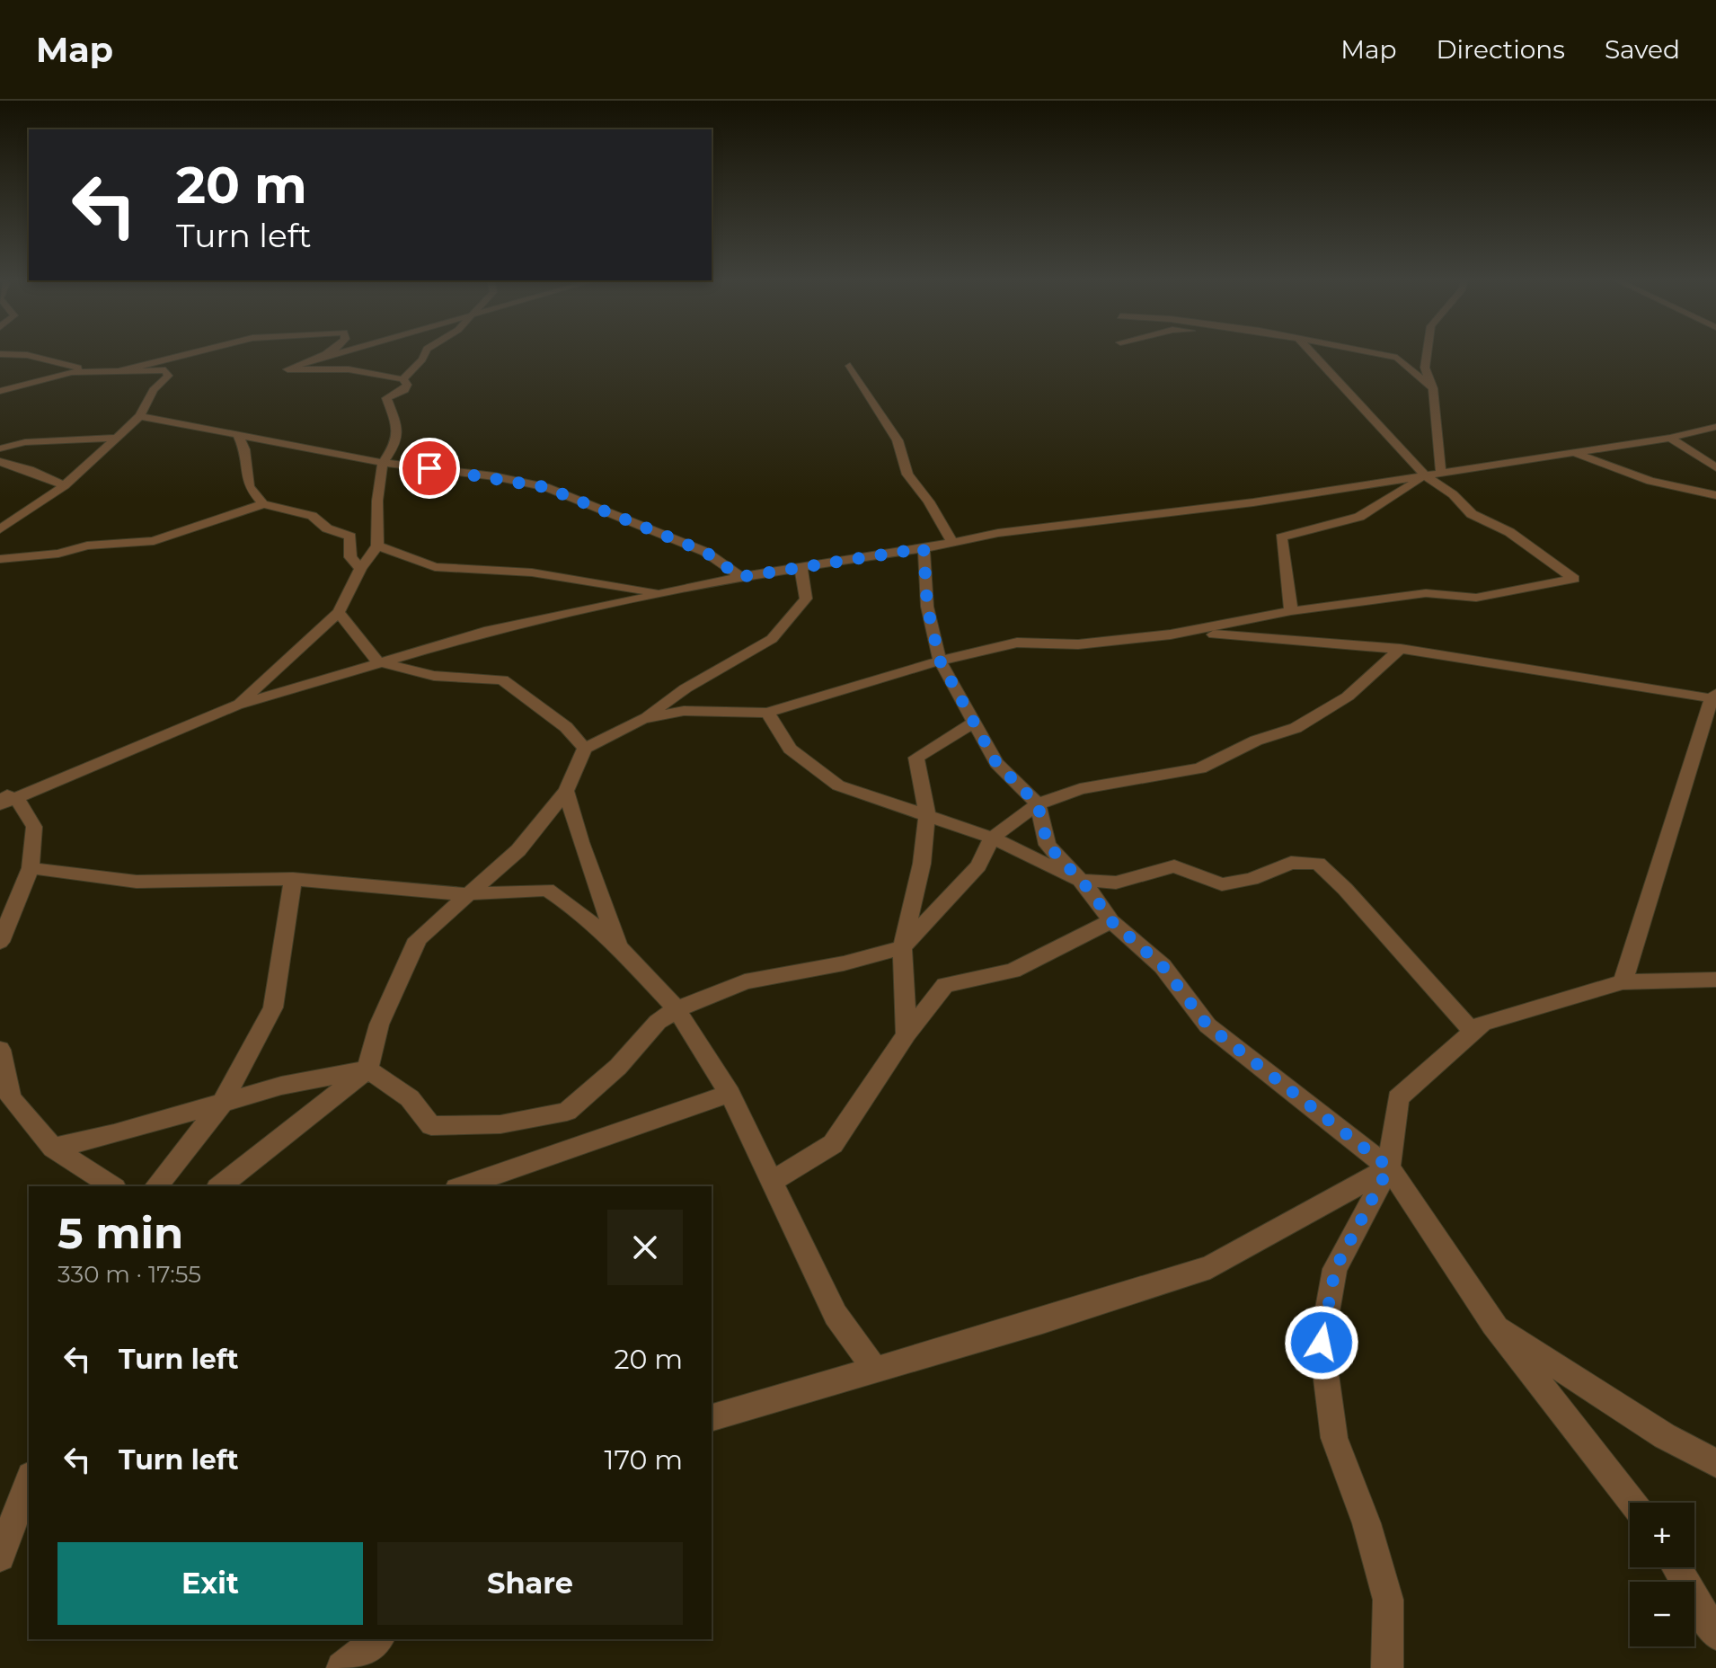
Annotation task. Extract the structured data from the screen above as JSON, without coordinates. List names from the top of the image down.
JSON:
{
  "page": {
    "header": "Map",
    "nav": ["Map", "Directions", "Saved"],
    "turn": ["20 m", "Turn left"],
    "heading": ["5 min", "330 m · 17:55"],
    "list": [
      {
        "name": "Turn left",
        "value": "20 m"
      },
      {
        "name": "Turn left",
        "value": "170 m"
      }
    ],
    "map_buttons": ["+", "−"],
    "buttons": ["Exit", "Share"]
  }
}
